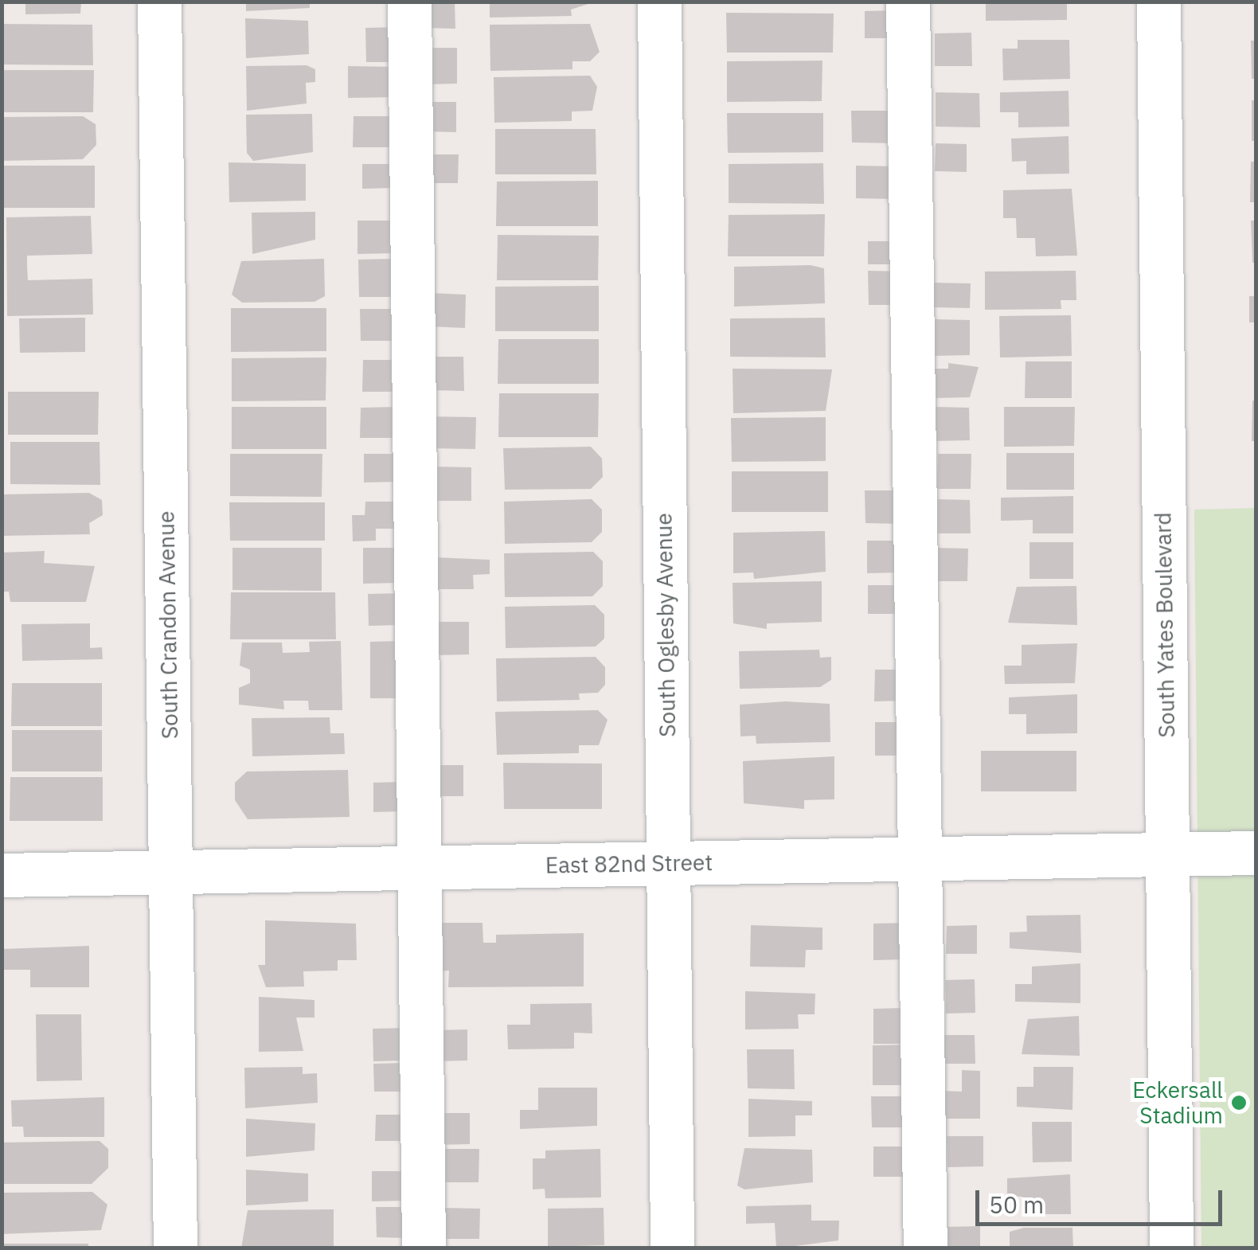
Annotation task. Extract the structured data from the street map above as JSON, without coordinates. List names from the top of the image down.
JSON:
{
  "streets": {
    "street": [
      "South Crandon Avenue",
      "South Oglesby Avenue",
      "South Yates Boulevard",
      "East 82nd Street"
    ]
  },
  "crossings": [
    ["South Crandon Avenue", "East 82nd Street"],
    ["South Oglesby Avenue", "East 82nd Street"],
    ["South Yates Boulevard", "East 82nd Street"]
  ],
  "places": ["Eckersall Stadium"],
  "scale_bar": "50 m"
}
